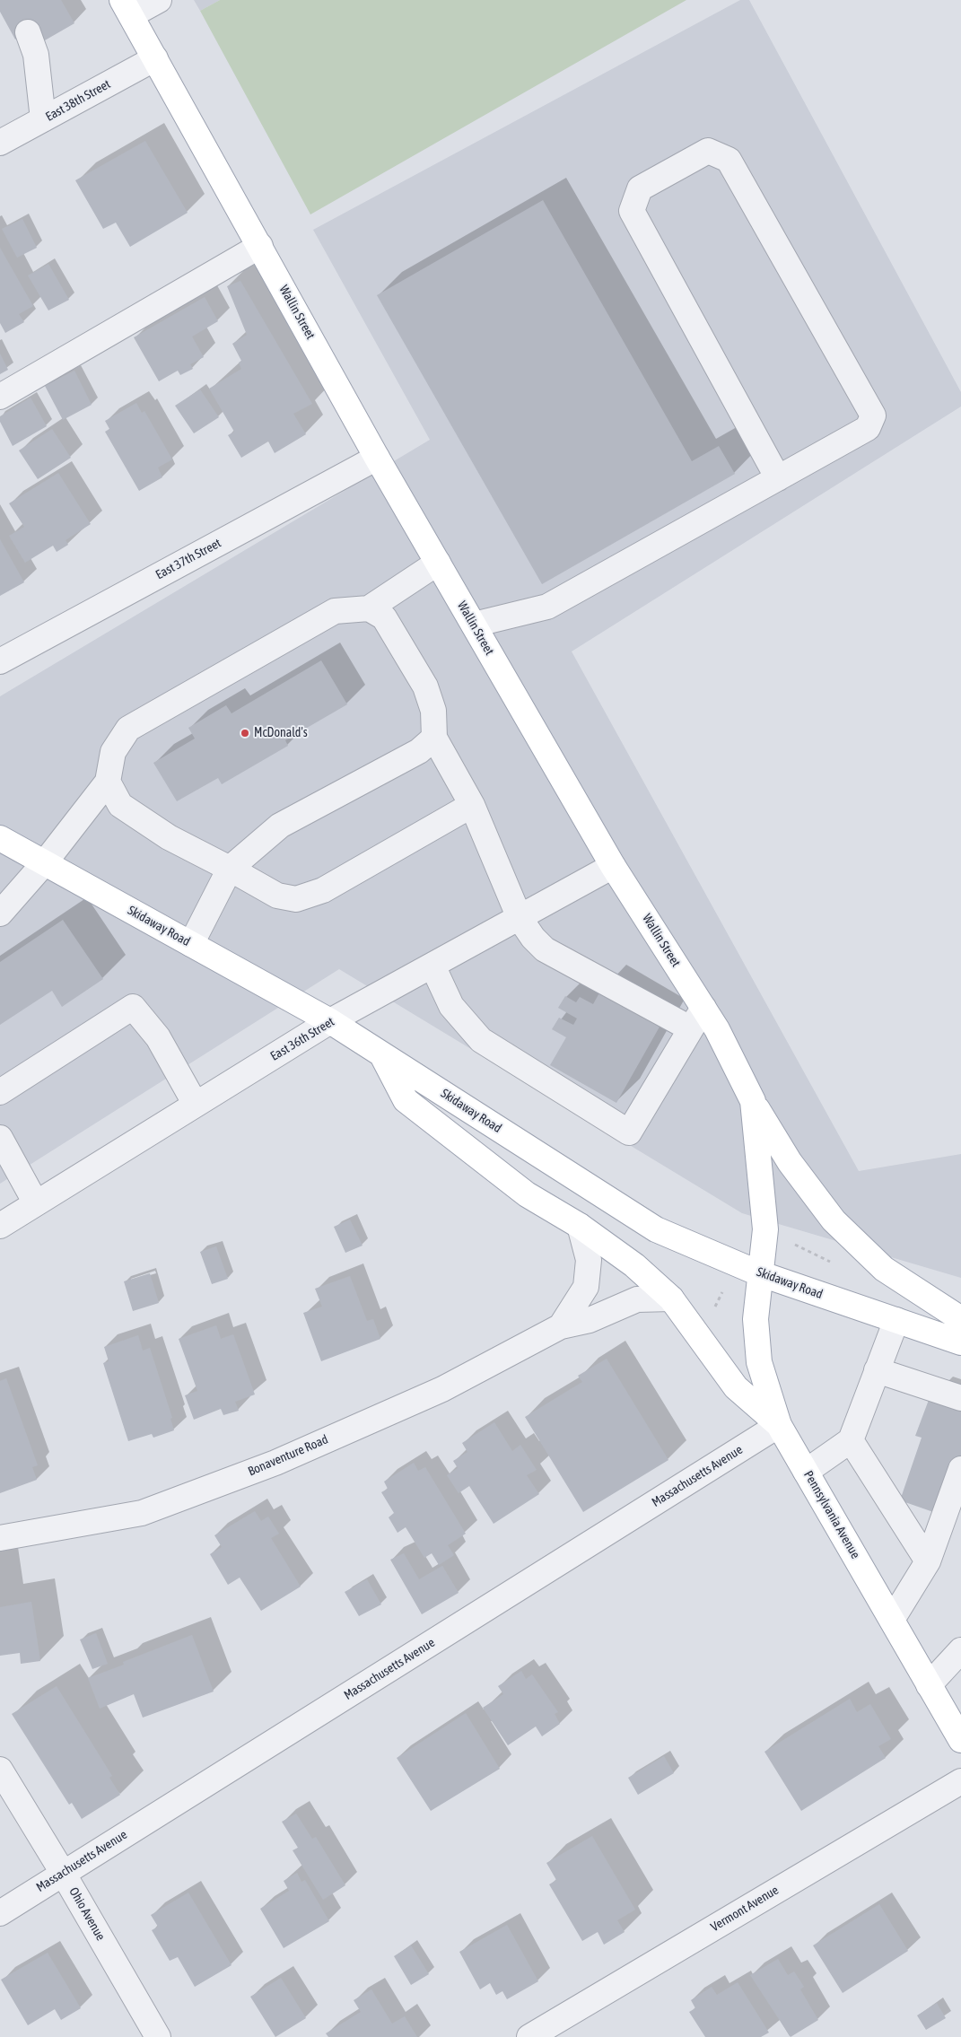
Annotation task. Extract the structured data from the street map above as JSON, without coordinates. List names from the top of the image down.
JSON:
{
  "streets": {
    "main road": ["Wallin Street", "Skidaway Road", "Pennsylvania Avenue"],
    "street": [
      "East 38th Street",
      "East 37th Street",
      "East 36th Street",
      "Bonaventure Road",
      "Massachusetts Avenue",
      "Vermont Avenue",
      "Ohio Avenue"
    ]
  },
  "crossings": [
    ["East 38th Street", "Wallin Street"],
    ["Wallin Street", "East 37th Street"],
    ["Wallin Street", "Skidaway Road"],
    ["Wallin Street", "East 36th Street"],
    ["Wallin Street", "Pennsylvania Avenue"],
    ["Skidaway Road", "East 36th Street"],
    ["Skidaway Road", "Pennsylvania Avenue"],
    ["Massachusetts Avenue", "Pennsylvania Avenue"],
    ["Massachusetts Avenue", "Ohio Avenue"]
  ],
  "places": ["McDonald's"]
}
